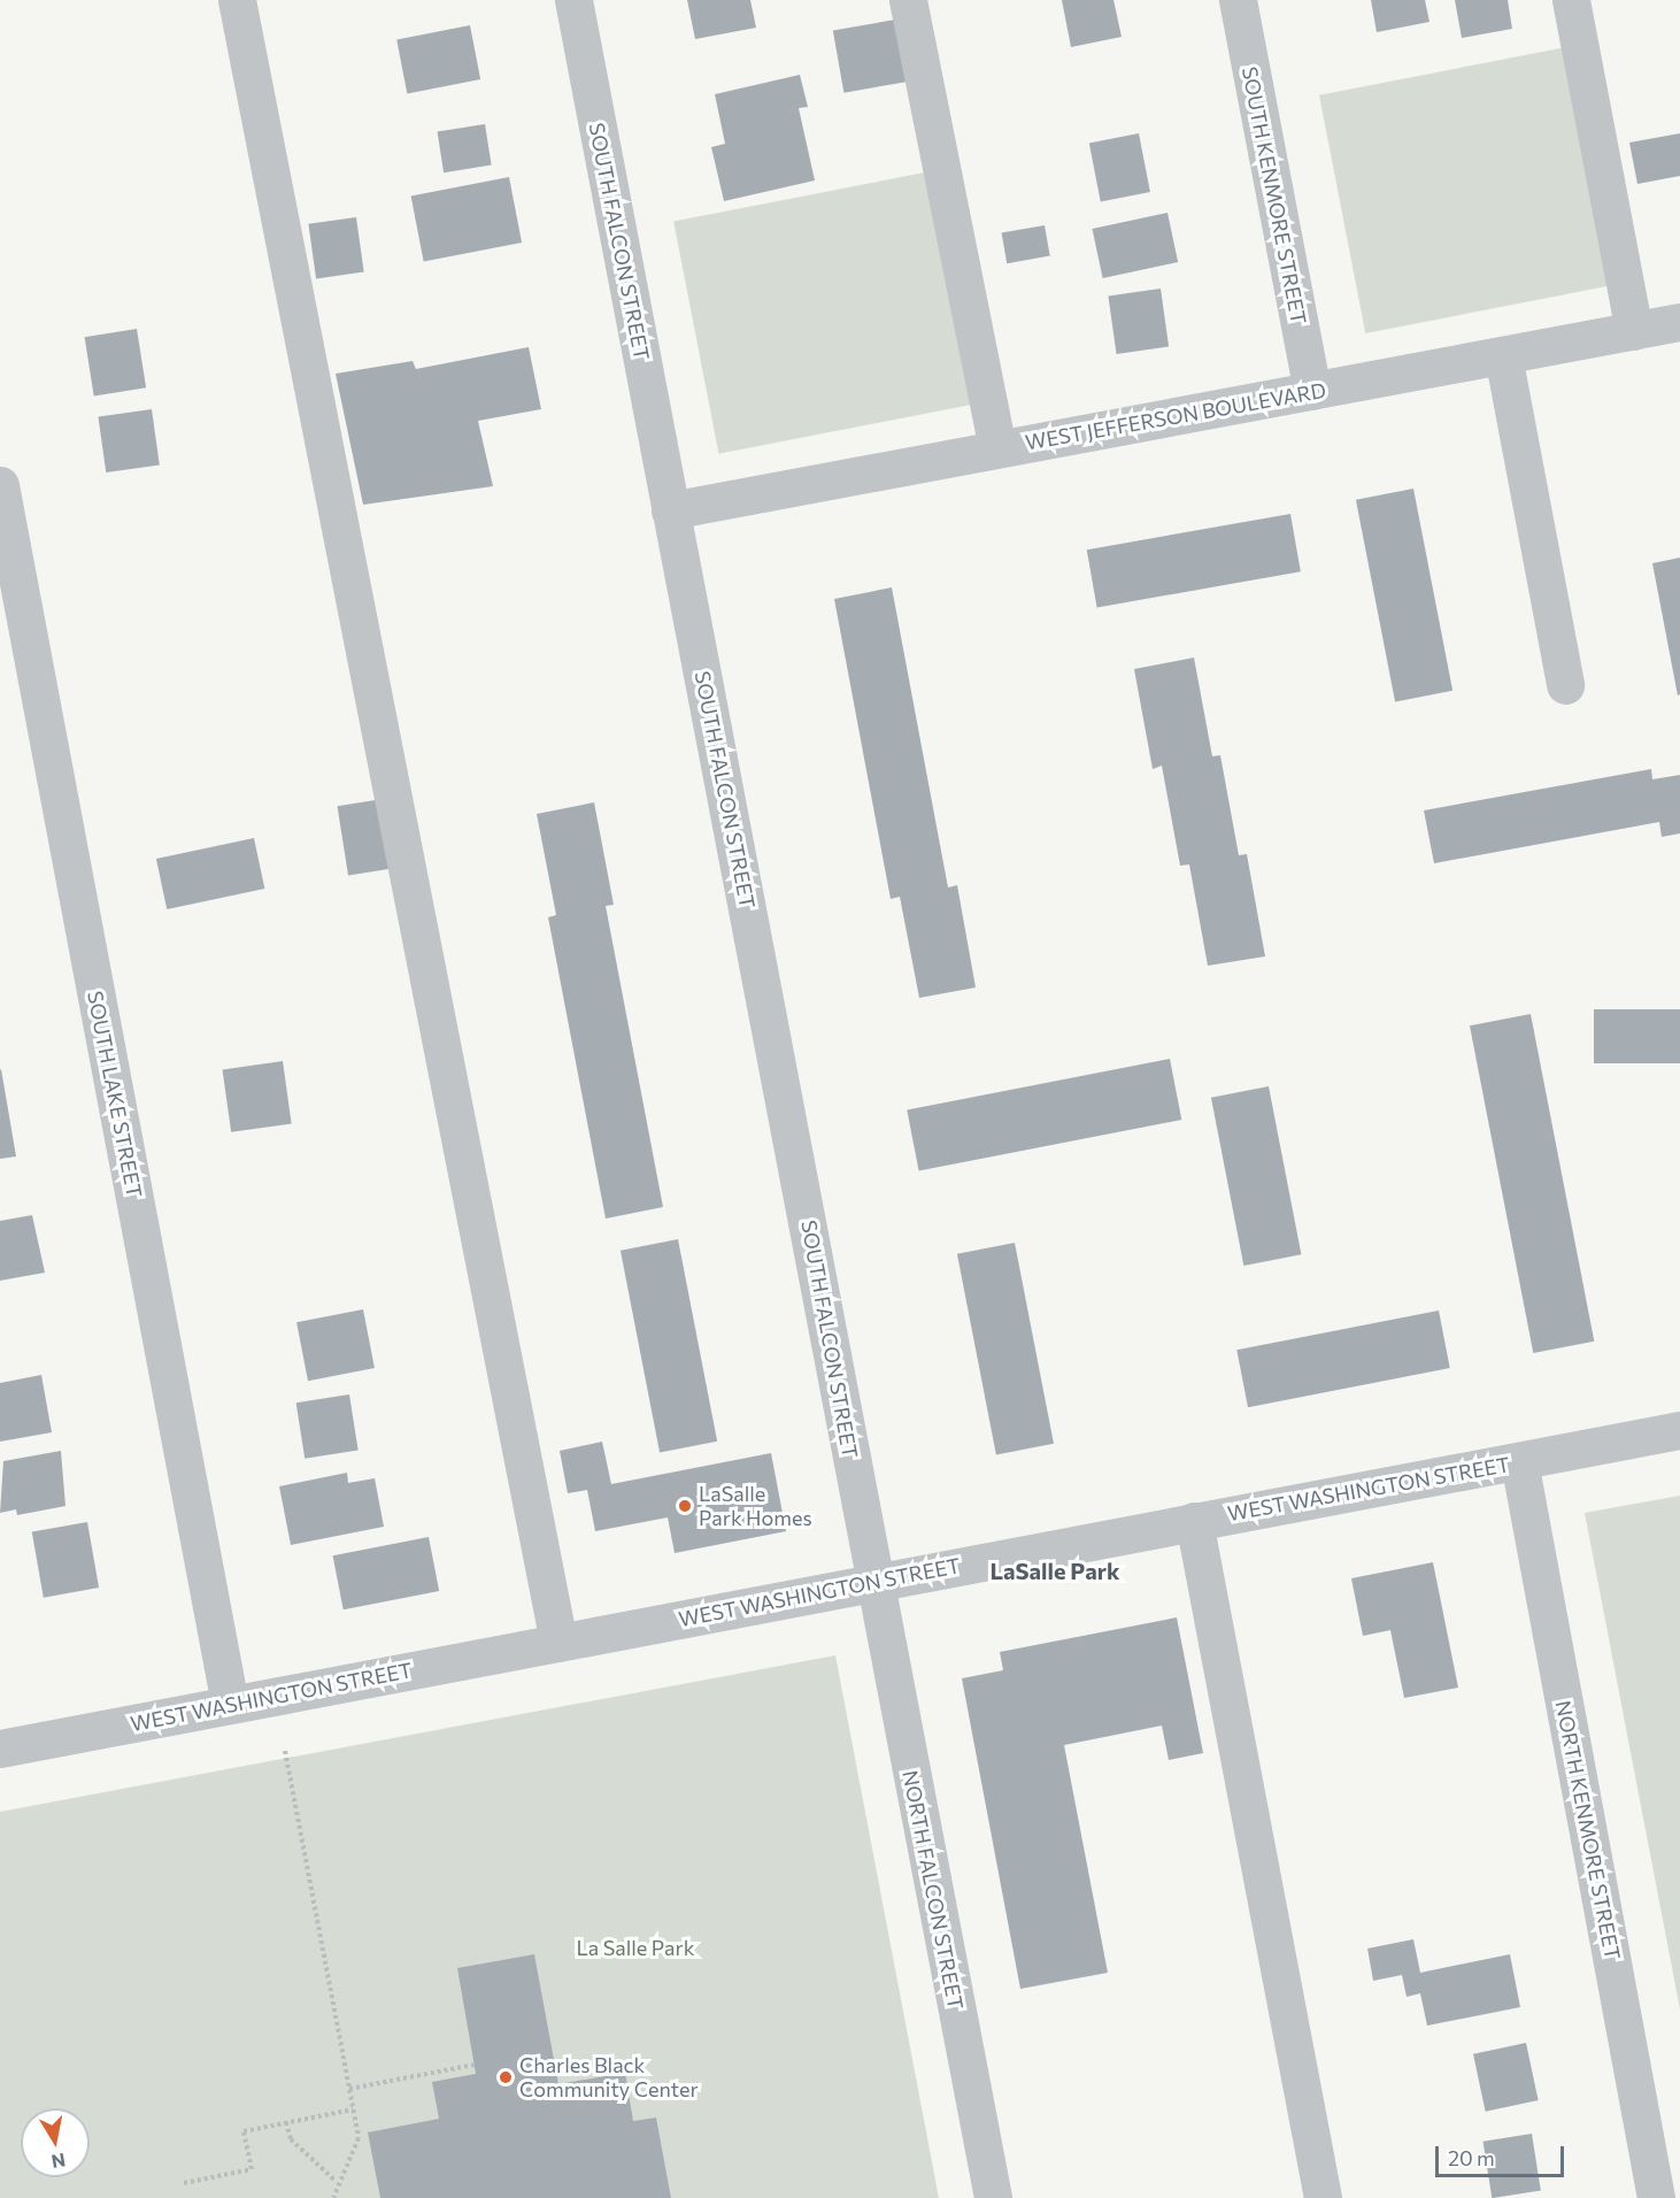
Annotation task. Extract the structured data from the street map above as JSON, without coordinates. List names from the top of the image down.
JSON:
{
  "streets": {
    "street": [
      "SOUTH KENMORE STREET",
      "SOUTH FALCON STREET",
      "WEST JEFFERSON BOULEVARD",
      "SOUTH LAKE STREET",
      "WEST WASHINGTON STREET",
      "NORTH KENMORE STREET",
      "NORTH FALCON STREET"
    ]
  },
  "crossings": [
    ["SOUTH KENMORE STREET", "WEST JEFFERSON BOULEVARD"],
    ["SOUTH FALCON STREET", "WEST JEFFERSON BOULEVARD"],
    ["SOUTH FALCON STREET", "WEST WASHINGTON STREET"],
    ["SOUTH FALCON STREET", "NORTH FALCON STREET"],
    ["SOUTH LAKE STREET", "WEST WASHINGTON STREET"],
    ["WEST WASHINGTON STREET", "NORTH KENMORE STREET"],
    ["WEST WASHINGTON STREET", "NORTH FALCON STREET"]
  ],
  "districts": ["LaSalle Park"],
  "parks": ["La Salle Park"],
  "places": ["LaSalle Park Homes", "Charles Black Community Center"],
  "scale_bar": "20 m",
  "north": "bottom"
}
